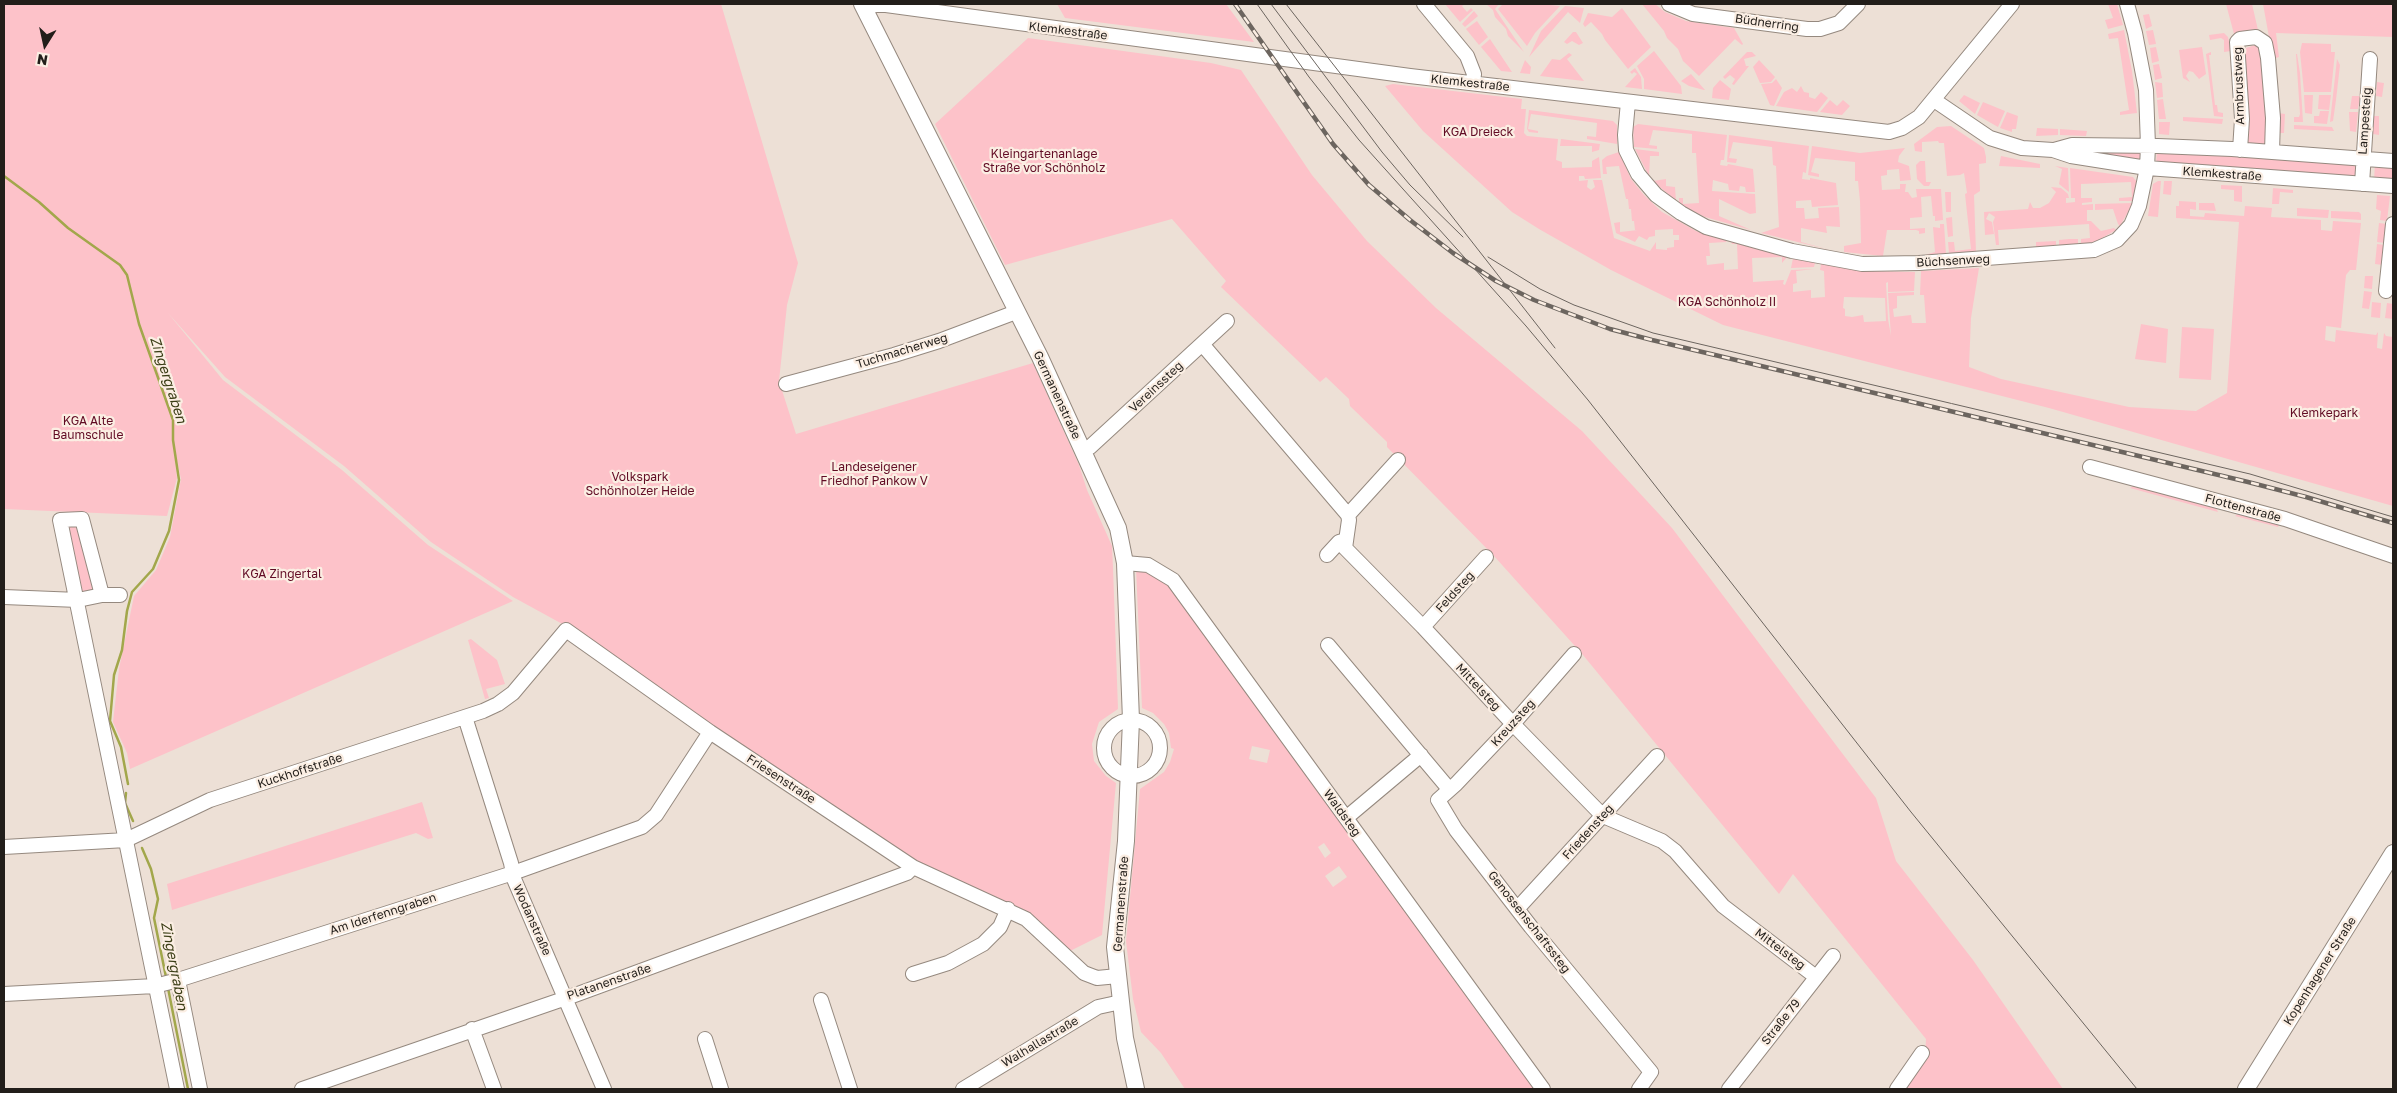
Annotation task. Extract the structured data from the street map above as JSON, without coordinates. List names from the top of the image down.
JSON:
{
  "streets": {
    "main road": ["Germanenstraße", "Kopenhagener Straße"],
    "street": [
      "Büdnerring",
      "Klemkestraße",
      "Armbrustweg",
      "Lampesteig",
      "Büchsenweg",
      "Tuchmacherweg",
      "Vereinssteg",
      "Flottenstraße",
      "Feldsteg",
      "Mittelsteg",
      "Kreuzsteg",
      "Kuckhoffstraße",
      "Friesenstraße",
      "Waldsteg",
      "Friedensteg",
      "Am Iderfenngraben",
      "Wodanstraße",
      "Genossenschaftssteg",
      "Platanenstraße",
      "Straße 79",
      "Walhallastraße"
    ]
  },
  "crossings": [
    ["Klemkestraße", "Armbrustweg"],
    ["Klemkestraße", "Lampesteig"],
    ["Klemkestraße", "Büchsenweg"],
    ["Klemkestraße", "Germanenstraße"],
    ["Tuchmacherweg", "Germanenstraße"],
    ["Vereinssteg", "Germanenstraße"],
    ["Germanenstraße", "Friesenstraße"],
    ["Germanenstraße", "Waldsteg"],
    ["Germanenstraße", "Walhallastraße"],
    ["Feldsteg", "Mittelsteg"],
    ["Mittelsteg", "Kreuzsteg"],
    ["Mittelsteg", "Friedensteg"],
    ["Mittelsteg", "Straße 79"],
    ["Kreuzsteg", "Genossenschaftssteg"],
    ["Kuckhoffstraße", "Friesenstraße"],
    ["Kuckhoffstraße", "Wodanstraße"],
    ["Friesenstraße", "Am Iderfenngraben"],
    ["Friesenstraße", "Platanenstraße"],
    ["Friedensteg", "Genossenschaftssteg"],
    ["Am Iderfenngraben", "Wodanstraße"],
    ["Wodanstraße", "Platanenstraße"]
  ],
  "water": ["Zingergraben"],
  "parks": [
    "KGA Dreieck",
    "Kleingartenanlage Straße vor Schönholz",
    "KGA Schönholz II",
    "Klemkepark",
    "KGA Alte Baumschule",
    "Landeseigener Friedhof Pankow V",
    "Volkspark Schönholzer Heide",
    "KGA Zingertal"
  ],
  "north": "bottom"
}
